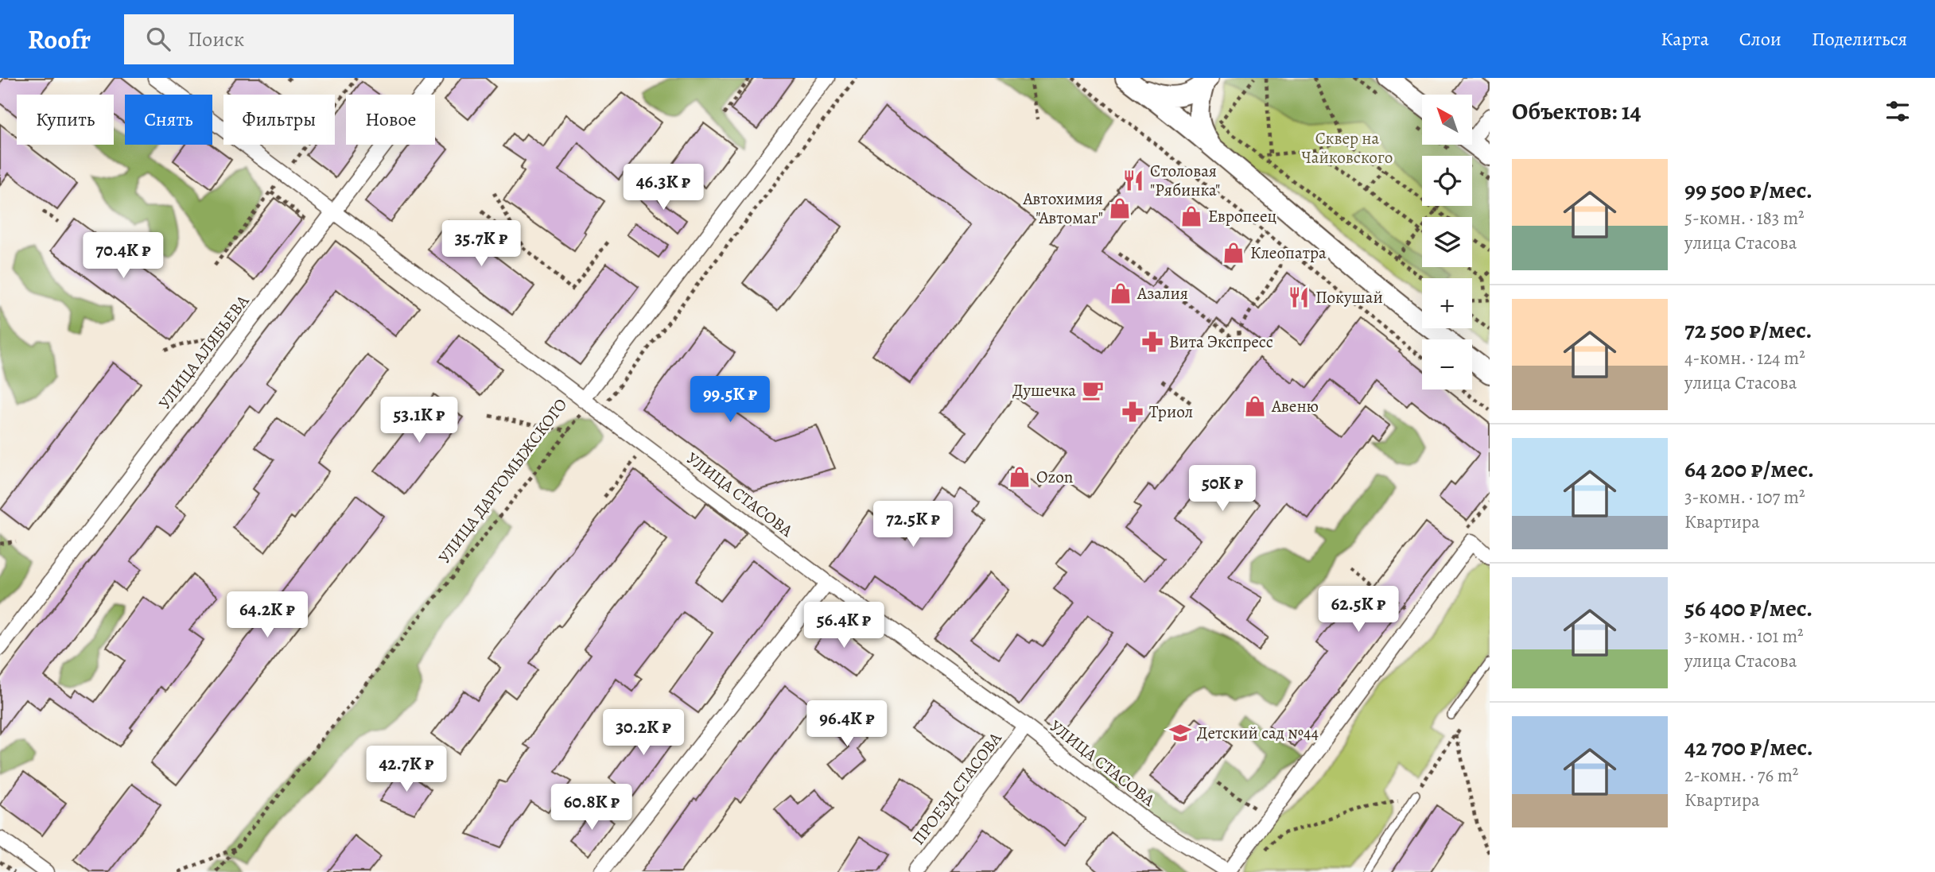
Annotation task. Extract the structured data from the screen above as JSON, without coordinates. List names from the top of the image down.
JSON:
{
  "streets": {
    "street": [
      "УЛИЦА АЛЯБЬЕВА",
      "УЛИЦА ДАРГОМЫЖСКОГО",
      "УЛИЦА СТАСОВА",
      "ПРОЕЗД СТАСОВА"
    ]
  },
  "crossings": [
    ["УЛИЦА АЛЯБЬЕВА", "УЛИЦА СТАСОВА"],
    ["УЛИЦА ДАРГОМЫЖСКОГО", "УЛИЦА СТАСОВА"],
    ["УЛИЦА СТАСОВА", "ПРОЕЗД СТАСОВА"]
  ],
  "parks": ["Сквер на Чайковского"],
  "places": {
    "restaurant": ["Столовая \"Рябинка\"", "Покушай"],
    "shop": [
      "Автохимия \"Автомаг\"",
      "Европеец",
      "Клеопатра",
      "Азалия",
      "Авеню",
      "Ozon"
    ],
    "pharmacy": ["Вита Экспресс", "Триол"],
    "cafe": ["Душечка"],
    "school or university": ["Детский сад №44"]
  },
  "north": "top left",
  "page": {
    "header": "Roofr",
    "search": "Поиск",
    "nav": ["Карта", "Слои", "Поделиться"],
    "heading": "Объектов: 14",
    "map_buttons": ["+", "−"],
    "chip": [
      "Купить",
      "Снять",
      "Фильтры",
      "Новое"
    ],
    "list": [
      {
        "name": "99 500 ₽/мес.",
        "note": "5-комн. · 183 m² · улица Стасова"
      },
      {
        "name": "72 500 ₽/мес.",
        "note": "4-комн. · 124 m² · улица Стасова"
      },
      {
        "name": "64 200 ₽/мес.",
        "note": "3-комн. · 107 m² · Квартира"
      },
      {
        "name": "56 400 ₽/мес.",
        "note": "3-комн. · 101 m² · улица Стасова"
      },
      {
        "name": "42 700 ₽/мес.",
        "note": "2-комн. · 76 m² · Квартира"
      }
    ],
    "price": [
      "46.3K ₽",
      "35.7K ₽",
      "70.4K ₽",
      "99.5K ₽",
      "53.1K ₽",
      "50K ₽",
      "72.5K ₽",
      "62.5K ₽",
      "64.2K ₽",
      "56.4K ₽",
      "96.4K ₽",
      "30.2K ₽",
      "42.7K ₽",
      "60.8K ₽"
    ]
  }
}
